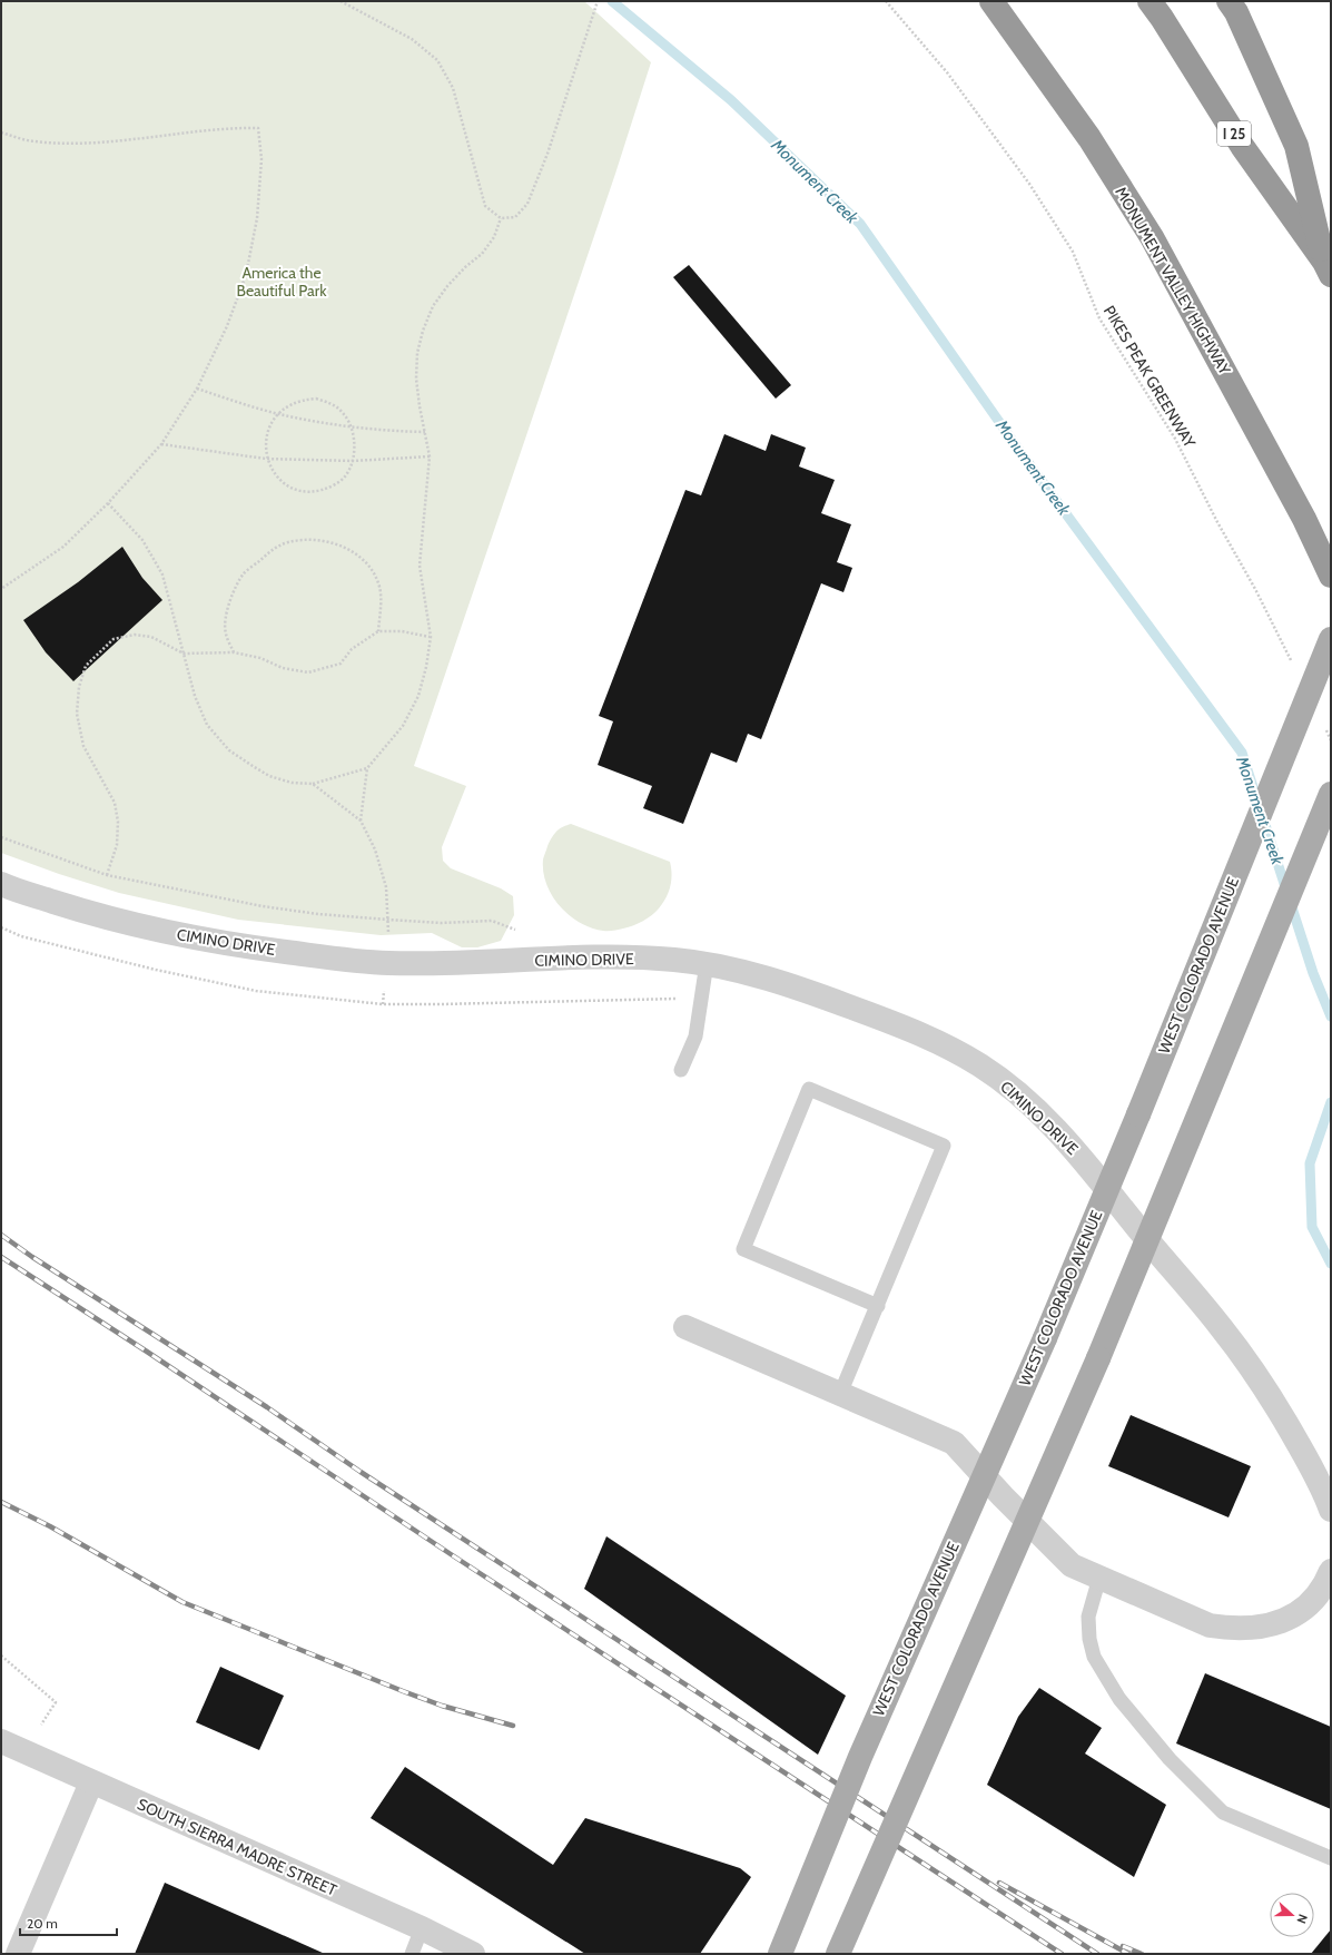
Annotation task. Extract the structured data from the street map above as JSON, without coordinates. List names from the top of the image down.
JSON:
{
  "streets": {
    "highway": ["I 25", "MONUMENT VALLEY HIGHWAY"],
    "main road": ["WEST COLORADO AVENUE"],
    "street": ["CIMINO DRIVE", "SOUTH SIERRA MADRE STREET"],
    "path": ["PIKES PEAK GREENWAY"]
  },
  "crossings": [
    ["CIMINO DRIVE", "WEST COLORADO AVENUE"]
  ],
  "water": ["Monument Creek"],
  "parks": ["America the Beautiful Park"],
  "scale_bar": "20 m",
  "north": "right"
}
